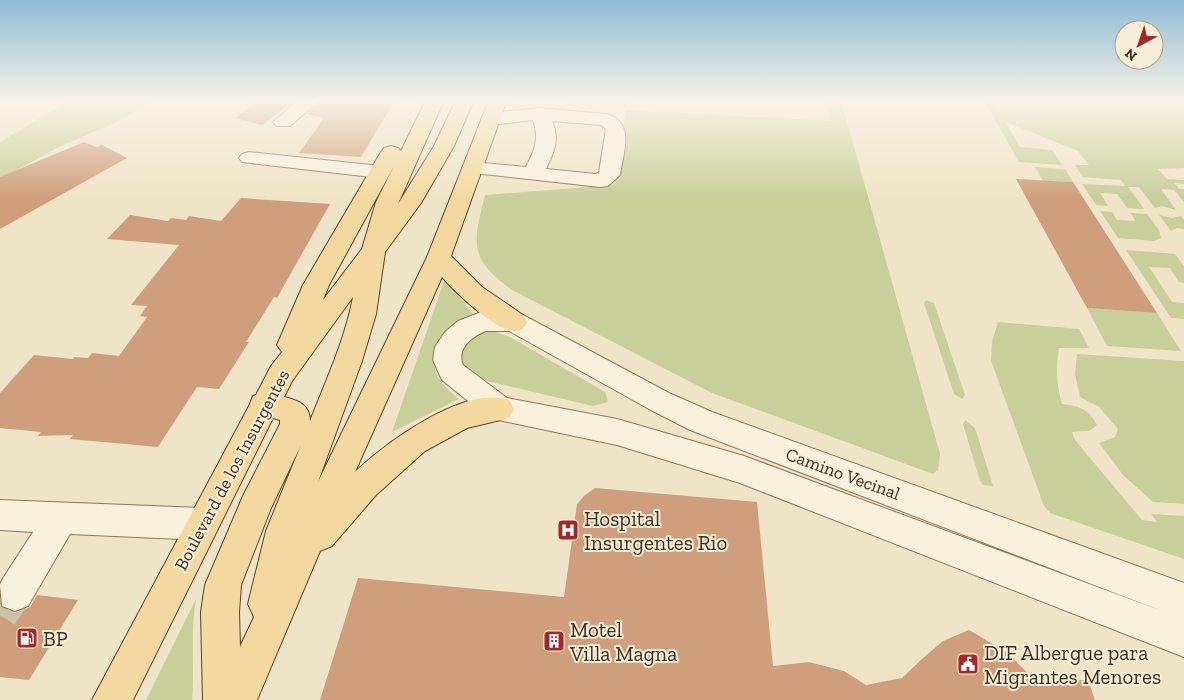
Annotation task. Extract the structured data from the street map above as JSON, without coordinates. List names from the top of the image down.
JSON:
{
  "streets": {
    "main road": ["Boulevard de los Insurgentes"],
    "street": ["Camino Vecinal"]
  },
  "places": {
    "hospital": ["Hospital Insurgentes Rio"],
    "fuel station": ["BP"],
    "building": ["Motel Villa Magna"],
    "public building": ["DIF Albergue para Migrantes Menores"]
  },
  "north": "bottom left"
}
